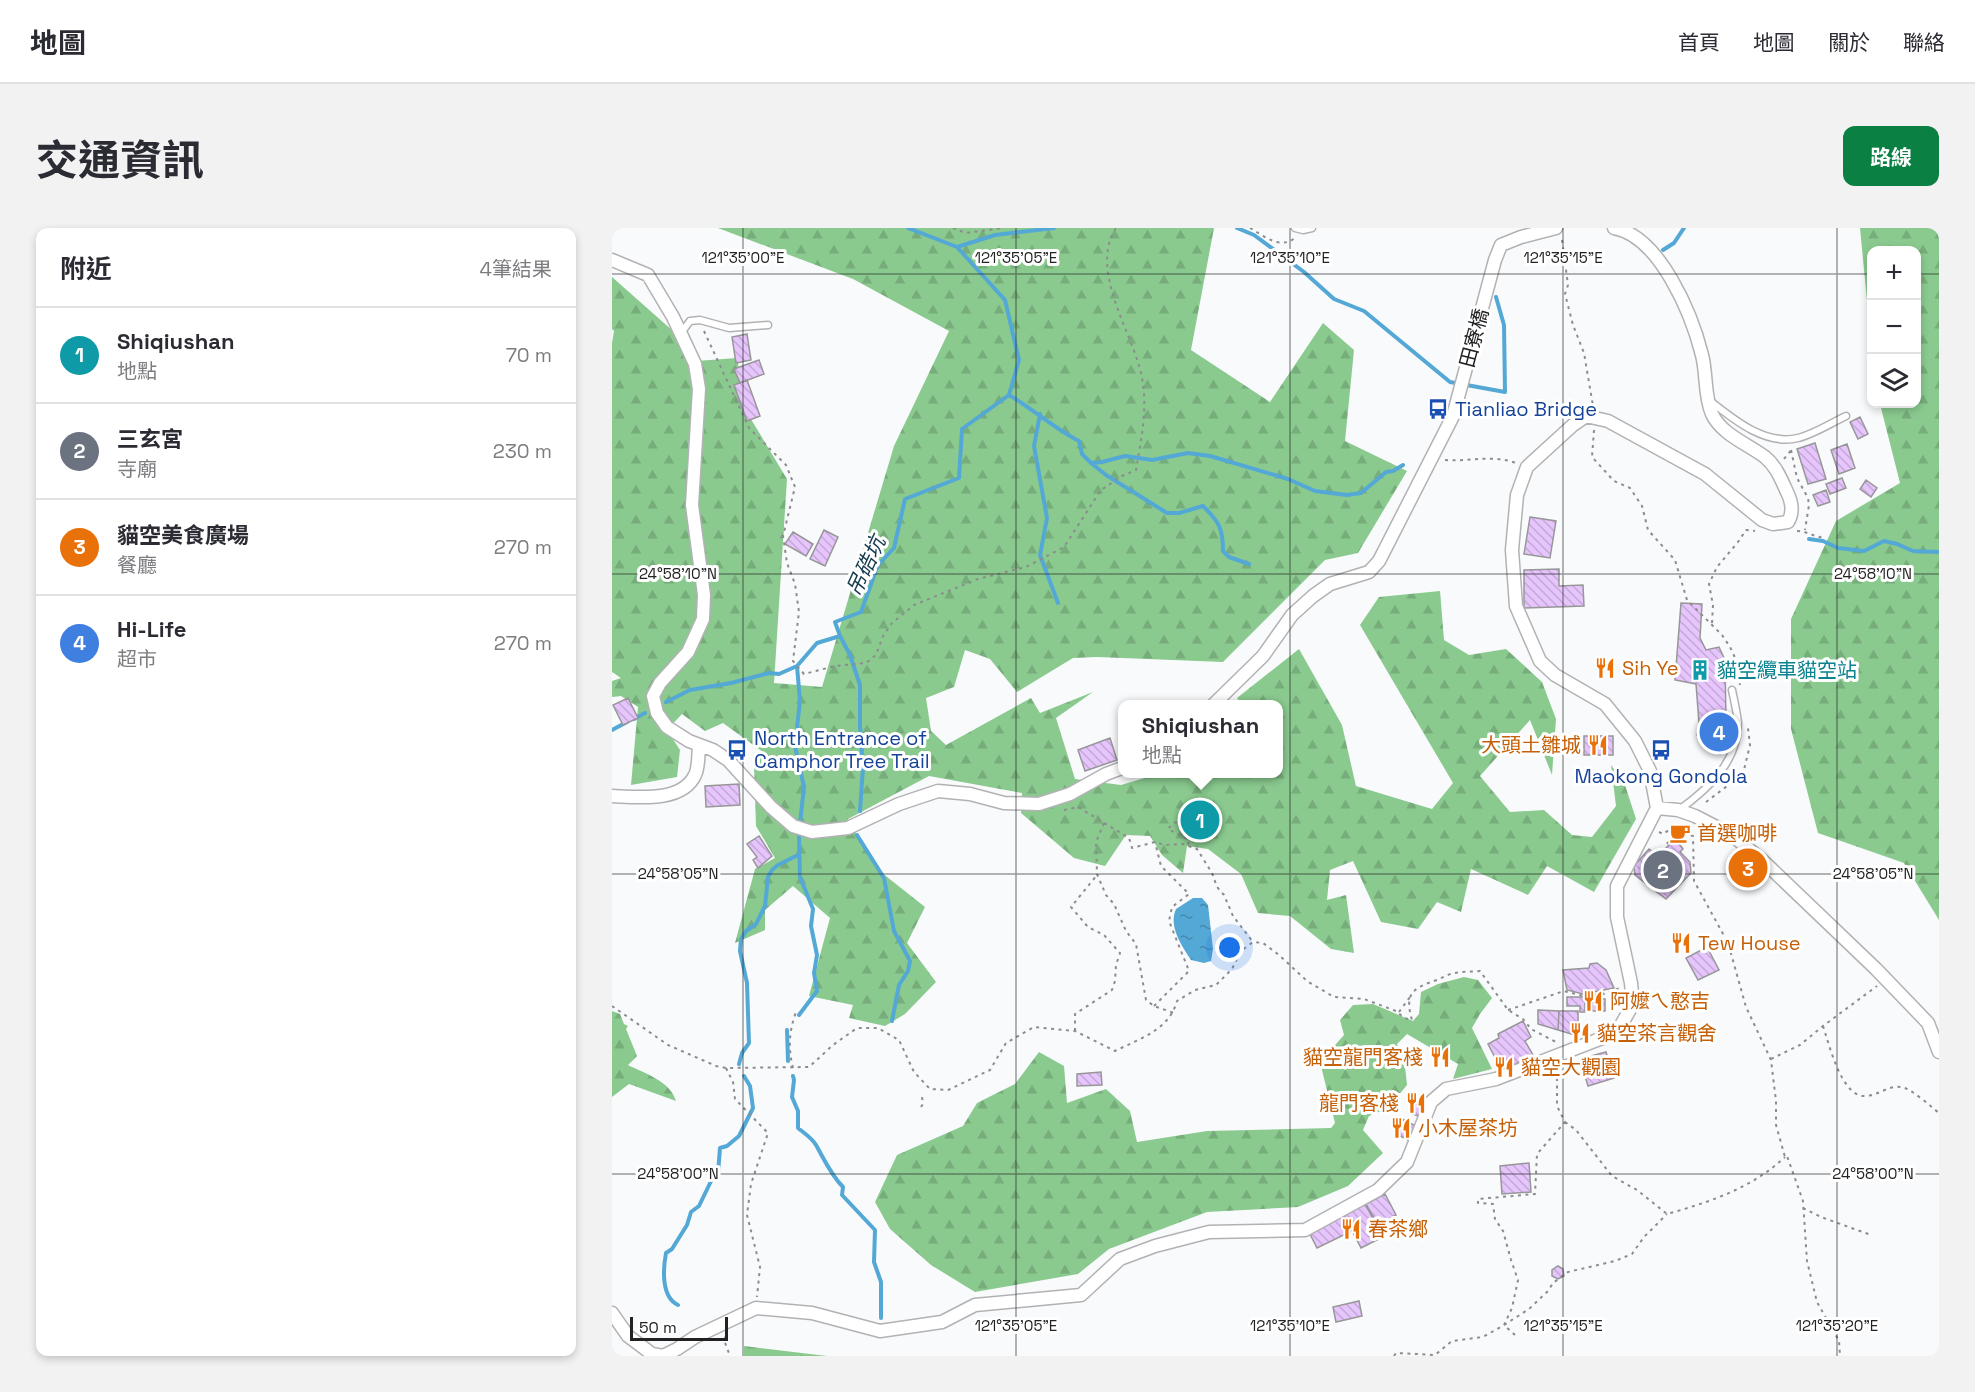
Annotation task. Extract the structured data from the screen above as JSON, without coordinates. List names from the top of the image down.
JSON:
{
  "streets": {
    "street": ["田寮橋"]
  },
  "water": ["吊硞坑"],
  "places": {
    "bus stop": ["Tianliao Bridge", "North Entrance of Camphor Tree Trail", "Maokong Gondola"],
    "restaurant": [
      "Sih Ye",
      "大頭土雛城",
      "Tew House",
      "阿嬤ㄟ憨吉",
      "貓空茶言觀舍",
      "貓空龍門客棧",
      "貓空大觀園",
      "龍門客棧",
      "小木屋茶坊",
      "春茶鄉"
    ],
    "building": ["貓空纜車貓空站"],
    "cafe": ["首選咖啡"]
  },
  "scale_bar": "50 m",
  "page": {
    "header": "地圖",
    "nav": [
      "首頁",
      "地圖",
      "關於",
      "聯絡"
    ],
    "title": "交通資訊",
    "buttons": "路線",
    "heading": ["附近", "4筆結果"],
    "map_buttons": ["+", "−"],
    "list": [
      {
        "mark": "1",
        "name": "Shiqiushan",
        "note": "地點",
        "value": "70 m"
      },
      {
        "mark": "2",
        "name": "三玄宮",
        "note": "寺廟",
        "value": "230 m"
      },
      {
        "mark": "3",
        "name": "貓空美食廣場",
        "note": "餐廳",
        "value": "270 m"
      },
      {
        "mark": "4",
        "name": "Hi-Life",
        "note": "超市",
        "value": "270 m"
      }
    ],
    "popup": ["Shiqiushan", "地點"],
    "pins": [
      "4",
      "1",
      "3",
      "2"
    ],
    "scale": "50 m"
  },
  "coordinates": [
    "121°35'00\"E",
    "121°35'05\"E",
    "121°35'10\"E",
    "121°35'15\"E",
    "24°58'10\"N",
    "24°58'05\"N",
    "24°58'00\"N",
    "121°35'20\"E"
  ]
}
